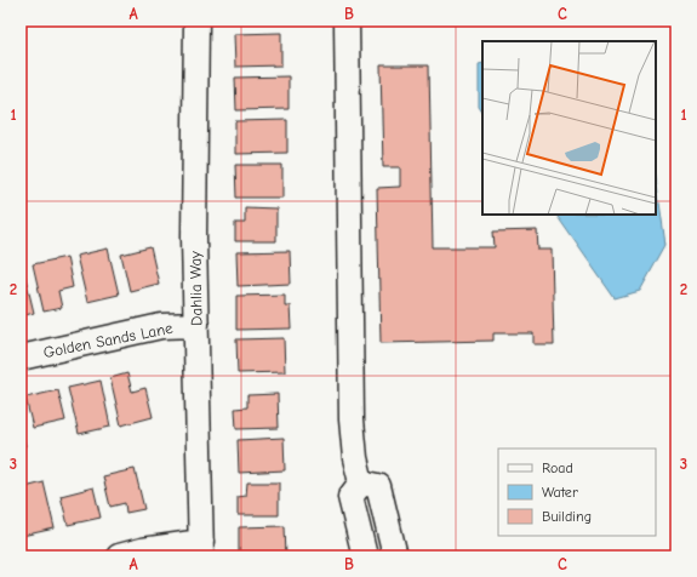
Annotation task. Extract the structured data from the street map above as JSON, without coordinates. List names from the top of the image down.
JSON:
{
  "streets": {
    "street": ["Dahlia Way", "Golden Sands Lane"]
  },
  "crossings": [
    ["Dahlia Way", "Golden Sands Lane"]
  ],
  "legend": ["Road", "Water", "Building"],
  "grid": {
    "columns": ["A", "B", "C"],
    "rows": ["1", "2", "3"]
  }
}
